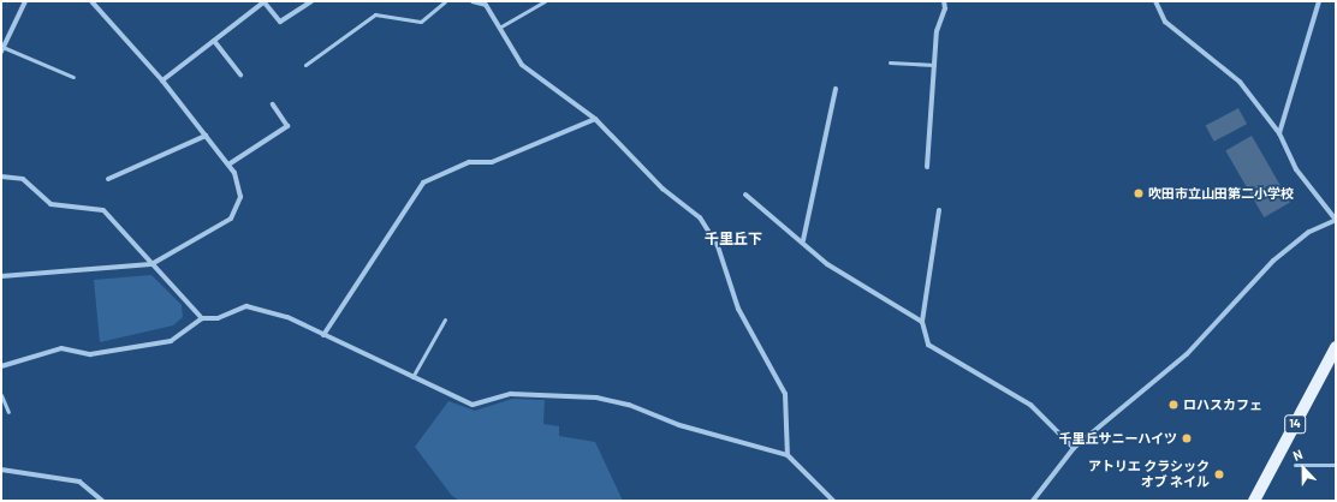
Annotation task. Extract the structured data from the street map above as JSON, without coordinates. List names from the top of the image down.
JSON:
{
  "streets": {
    "main road": ["14"]
  },
  "districts": ["千里丘下"],
  "places": [
    "吹田市立山田第二小学校",
    "ロハスカフェ",
    "千里丘サニーハイツ",
    "アトリエ クラシック オブ ネイル"
  ],
  "north": "top"
}
